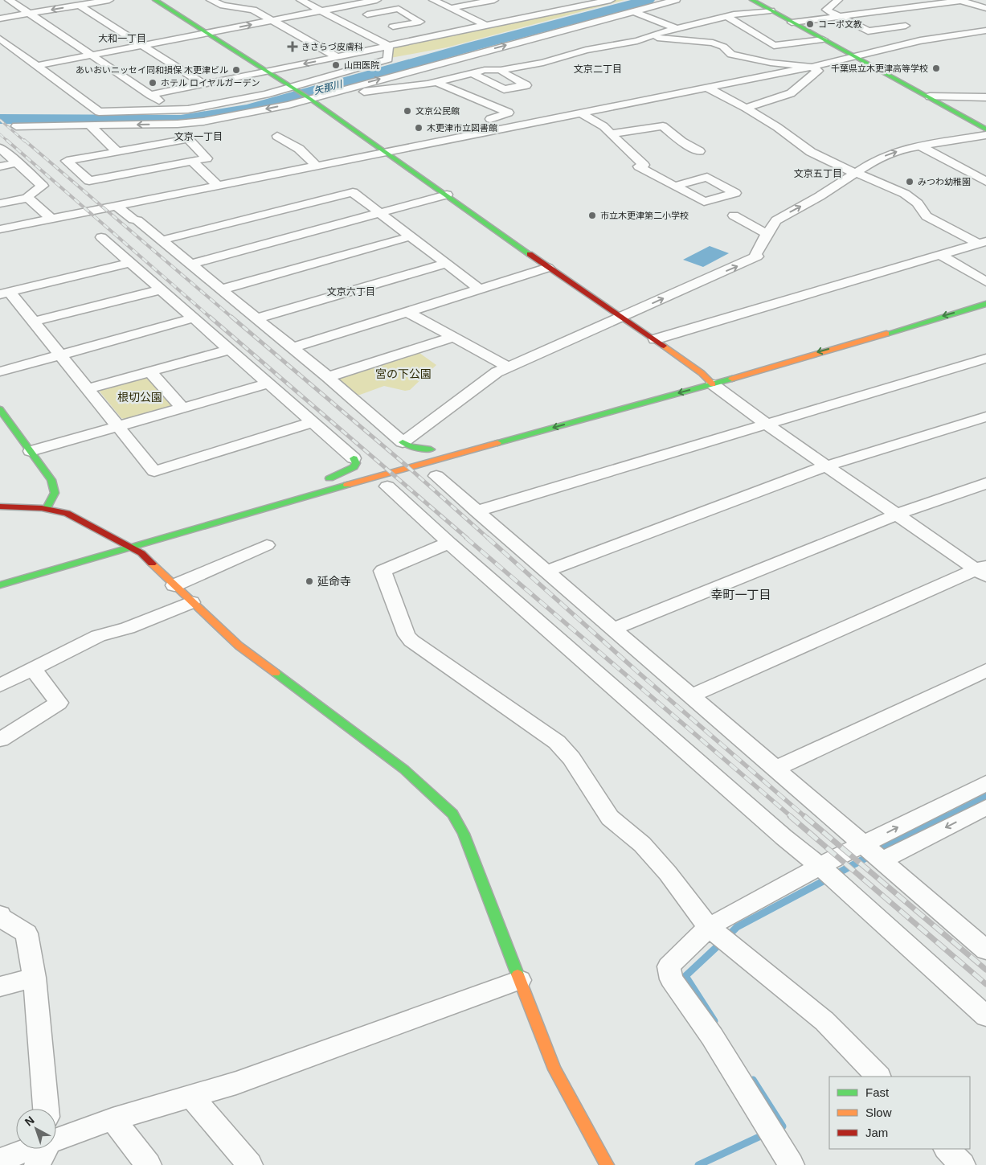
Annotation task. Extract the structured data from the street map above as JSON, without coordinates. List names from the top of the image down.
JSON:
{
  "districts": [
    "大和一丁目",
    "文京二丁目",
    "文京一丁目",
    "文京五丁目",
    "文京六丁目",
    "幸町一丁目"
  ],
  "water": ["矢那川"],
  "parks": ["宮の下公園", "根切公園"],
  "places": {
    "other": [
      "コーポ文教",
      "山田医院",
      "千葉県立木更津高等学校",
      "あいおいニッセイ同和損保 木更津ビル",
      "ホテル ロイヤルガーデン",
      "文京公民館",
      "木更津市立図書館",
      "みつわ幼稚園",
      "市立木更津第二小学校",
      "延命寺"
    ],
    "health": ["きさらづ皮膚科"]
  },
  "legend": ["Fast", "Slow", "Jam"],
  "north": "top left"
}
